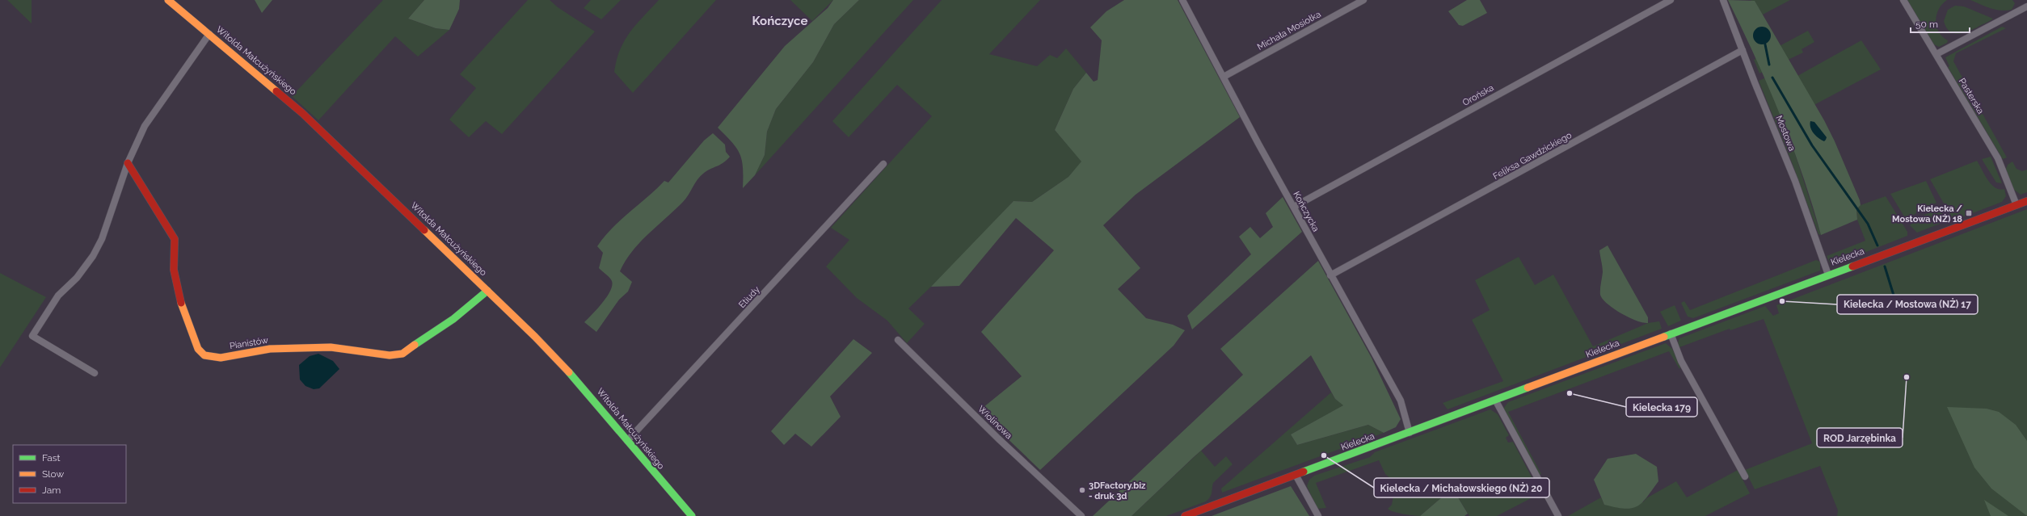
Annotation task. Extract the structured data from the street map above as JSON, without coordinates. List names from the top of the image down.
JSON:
{
  "streets": {
    "street": [
      "Michała Mosiołka",
      "Witolda Małcużyńskiego",
      "Orońska",
      "Pasterska",
      "Mostowa",
      "Feliksa Gawdzickiego",
      "Kończycka",
      "Kielecka",
      "Etiudy",
      "Pianistów",
      "Wiolinowa"
    ]
  },
  "crossings": [
    ["Michała Mosiołka", "Kończycka"],
    ["Witolda Małcużyńskiego", "Etiudy"],
    ["Witolda Małcużyńskiego", "Pianistów"],
    ["Orońska", "Kończycka"],
    ["Pasterska", "Kielecka"],
    ["Mostowa", "Feliksa Gawdzickiego"],
    ["Mostowa", "Kielecka"],
    ["Feliksa Gawdzickiego", "Kończycka"],
    ["Kończycka", "Kielecka"]
  ],
  "districts": ["Kończyce"],
  "places": {
    "transit": ["Kielecka / Mostowa (NŻ) 18"],
    "other": [
      "Kielecka / Mostowa (NŻ) 17",
      "ROD Jarzębinka",
      "Kielecka 179",
      "Kielecka / Michałowskiego (NŻ) 20",
      "3DFactory.biz - druk 3d"
    ]
  },
  "legend": ["Fast", "Slow", "Jam"],
  "scale_bar": "50 m"
}
